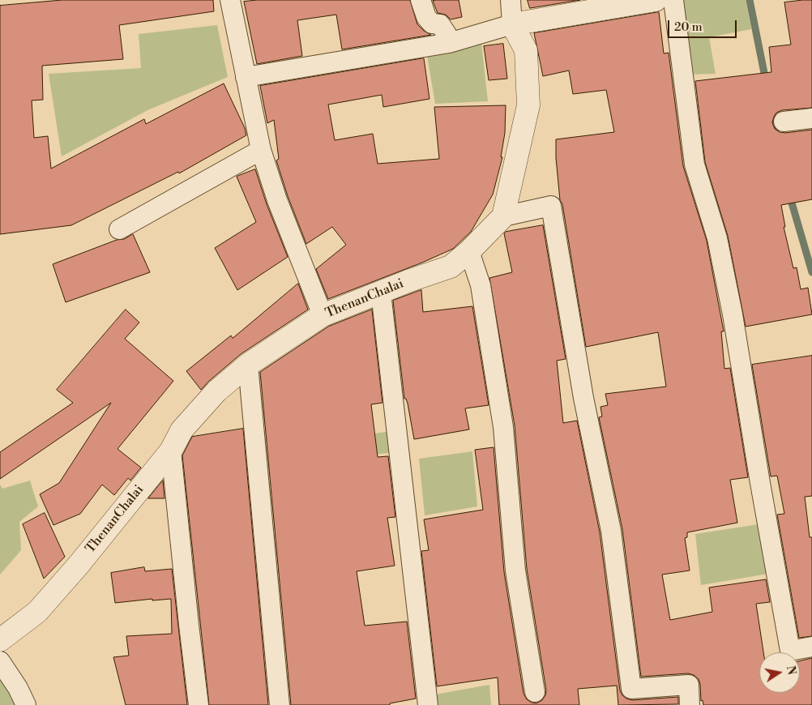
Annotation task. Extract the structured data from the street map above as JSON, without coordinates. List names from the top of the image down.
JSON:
{
  "streets": {
    "street": ["ThenanChalai"]
  },
  "scale_bar": "20 m",
  "north": "right"
}
